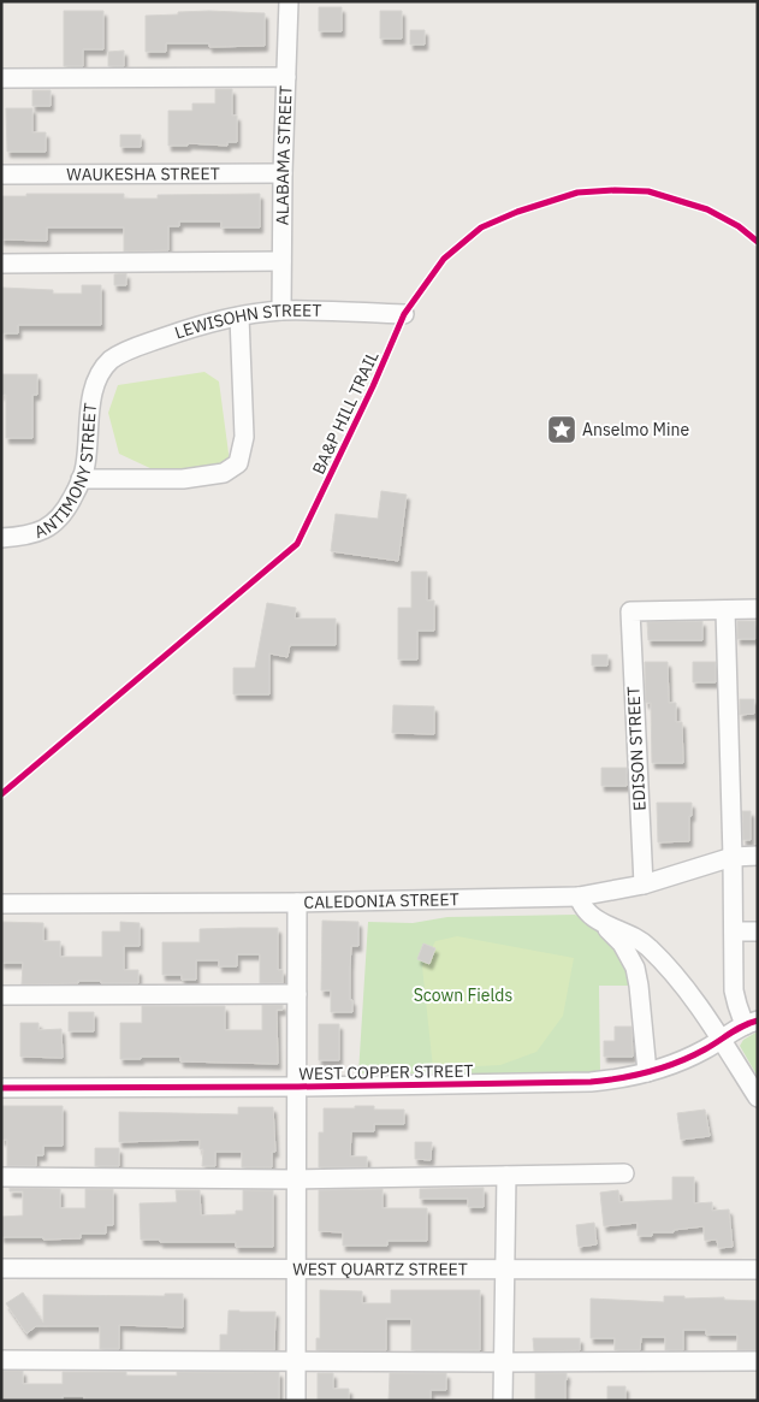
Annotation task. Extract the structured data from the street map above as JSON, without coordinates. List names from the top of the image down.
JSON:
{
  "streets": {
    "street": [
      "ALABAMA STREET",
      "WAUKESHA STREET",
      "LEWISOHN STREET",
      "ANTIMONY STREET",
      "EDISON STREET",
      "CALEDONIA STREET",
      "WEST COPPER STREET",
      "WEST QUARTZ STREET"
    ],
    "cycle path": ["BA&P HILL TRAIL"]
  },
  "crossings": [
    ["ALABAMA STREET", "WAUKESHA STREET"],
    ["ALABAMA STREET", "LEWISOHN STREET"],
    ["LEWISOHN STREET", "ANTIMONY STREET"],
    ["EDISON STREET", "CALEDONIA STREET"]
  ],
  "parks": ["Scown Fields"],
  "places": {
    "place": ["Anselmo Mine"]
  }
}
